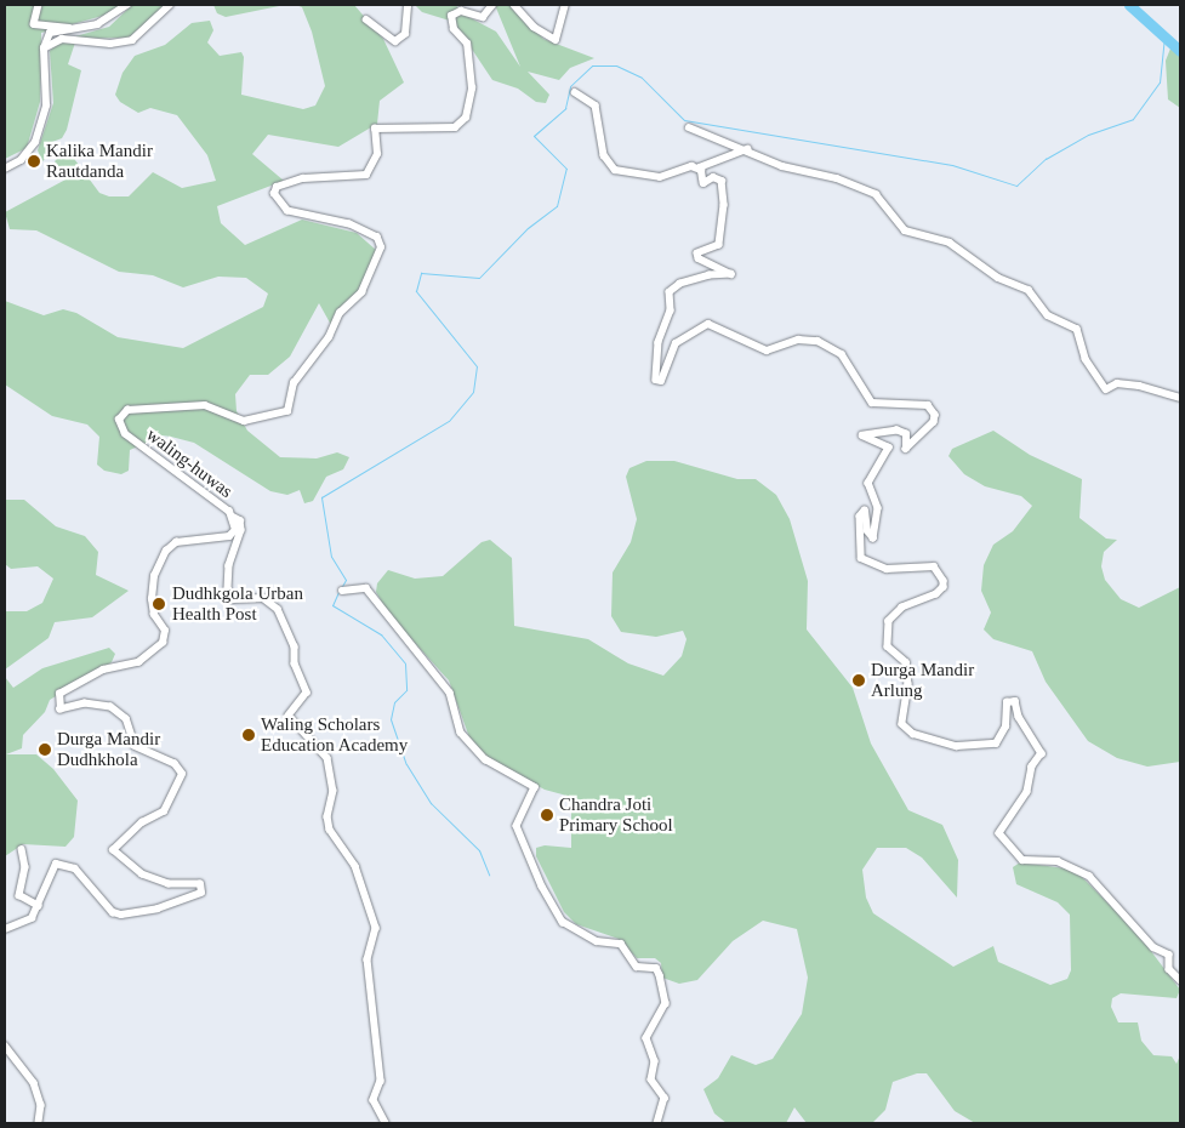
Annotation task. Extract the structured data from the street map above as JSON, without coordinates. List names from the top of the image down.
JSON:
{
  "streets": {
    "street": ["waling-huwas"]
  },
  "places": [
    "Kalika Mandir Rautdanda",
    "Dudhkgola Urban Health Post",
    "Durga Mandir Arlung",
    "Waling Scholars Education Academy",
    "Durga Mandir Dudhkhola",
    "Chandra Joti Primary School"
  ]
}
